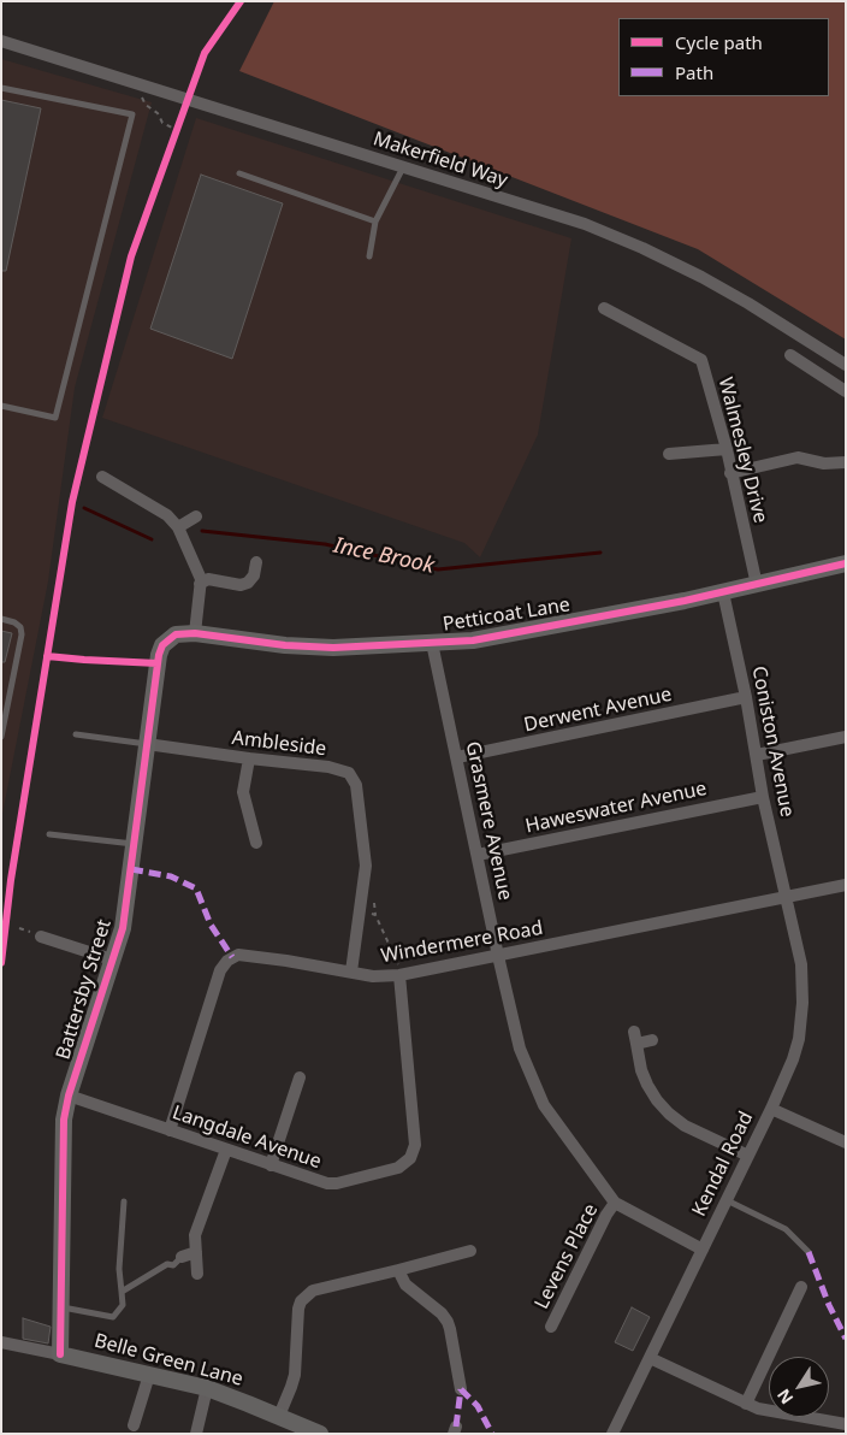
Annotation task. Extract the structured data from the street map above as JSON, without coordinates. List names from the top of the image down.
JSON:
{
  "streets": {
    "street": [
      "Makerfield Way",
      "Walmesley Drive",
      "Petticoat Lane",
      "Derwent Avenue",
      "Coniston Avenue",
      "Ambleside",
      "Haweswater Avenue",
      "Grasmere Avenue",
      "Windermere Road",
      "Battersby Street",
      "Langdale Avenue",
      "Kendal Road",
      "Levens Place",
      "Belle Green Lane"
    ]
  },
  "crossings": [
    ["Walmesley Drive", "Petticoat Lane"],
    ["Petticoat Lane", "Coniston Avenue"],
    ["Petticoat Lane", "Grasmere Avenue"],
    ["Petticoat Lane", "Battersby Street"],
    ["Derwent Avenue", "Coniston Avenue"],
    ["Derwent Avenue", "Grasmere Avenue"],
    ["Coniston Avenue", "Haweswater Avenue"],
    ["Coniston Avenue", "Windermere Road"],
    ["Coniston Avenue", "Kendal Road"],
    ["Ambleside", "Windermere Road"],
    ["Ambleside", "Battersby Street"],
    ["Haweswater Avenue", "Grasmere Avenue"],
    ["Grasmere Avenue", "Windermere Road"],
    ["Grasmere Avenue", "Kendal Road"],
    ["Grasmere Avenue", "Levens Place"],
    ["Windermere Road", "Langdale Avenue"],
    ["Windermere Road", "Kendal Road"],
    ["Battersby Street", "Langdale Avenue"],
    ["Battersby Street", "Belle Green Lane"]
  ],
  "water": ["Ince Brook"],
  "legend": ["Cycle path", "Path"],
  "north": "bottom left"
}
